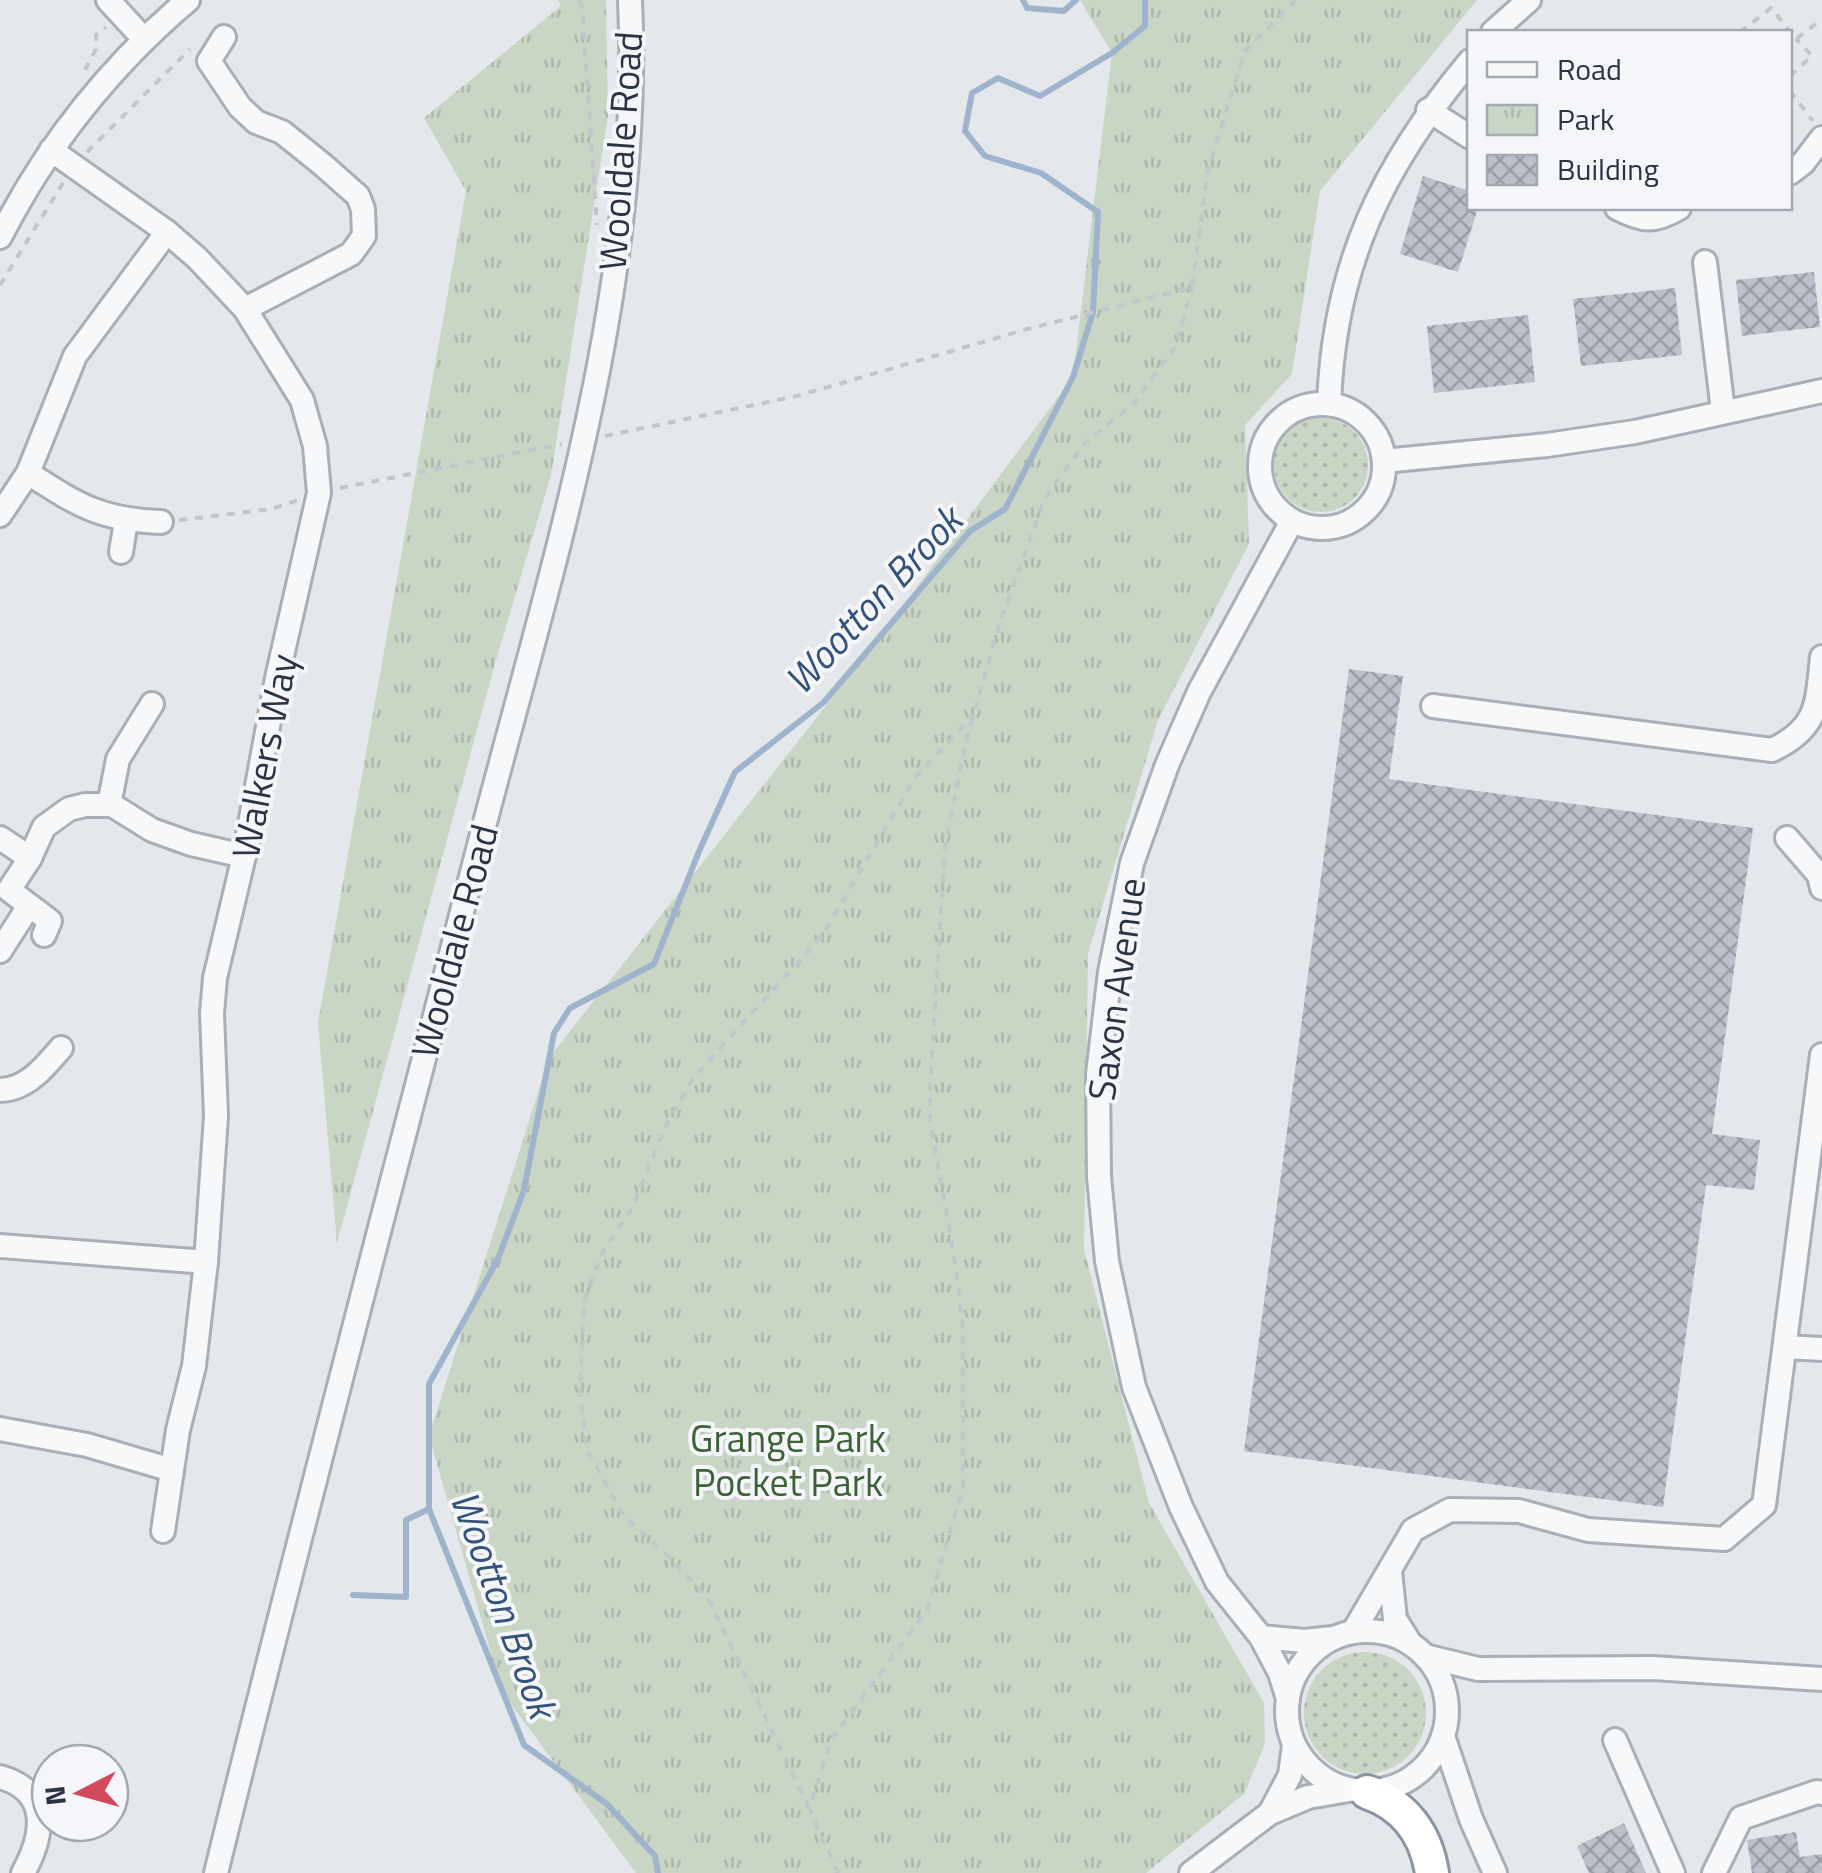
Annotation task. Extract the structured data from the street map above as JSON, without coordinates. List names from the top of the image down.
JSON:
{
  "streets": {
    "street": ["Wooldale Road", "Walkers Way", "Saxon Avenue"]
  },
  "water": ["Wootton Brook"],
  "parks": ["Grange Park Pocket Park"],
  "legend": ["Road", "Park", "Building"],
  "north": "left"
}
